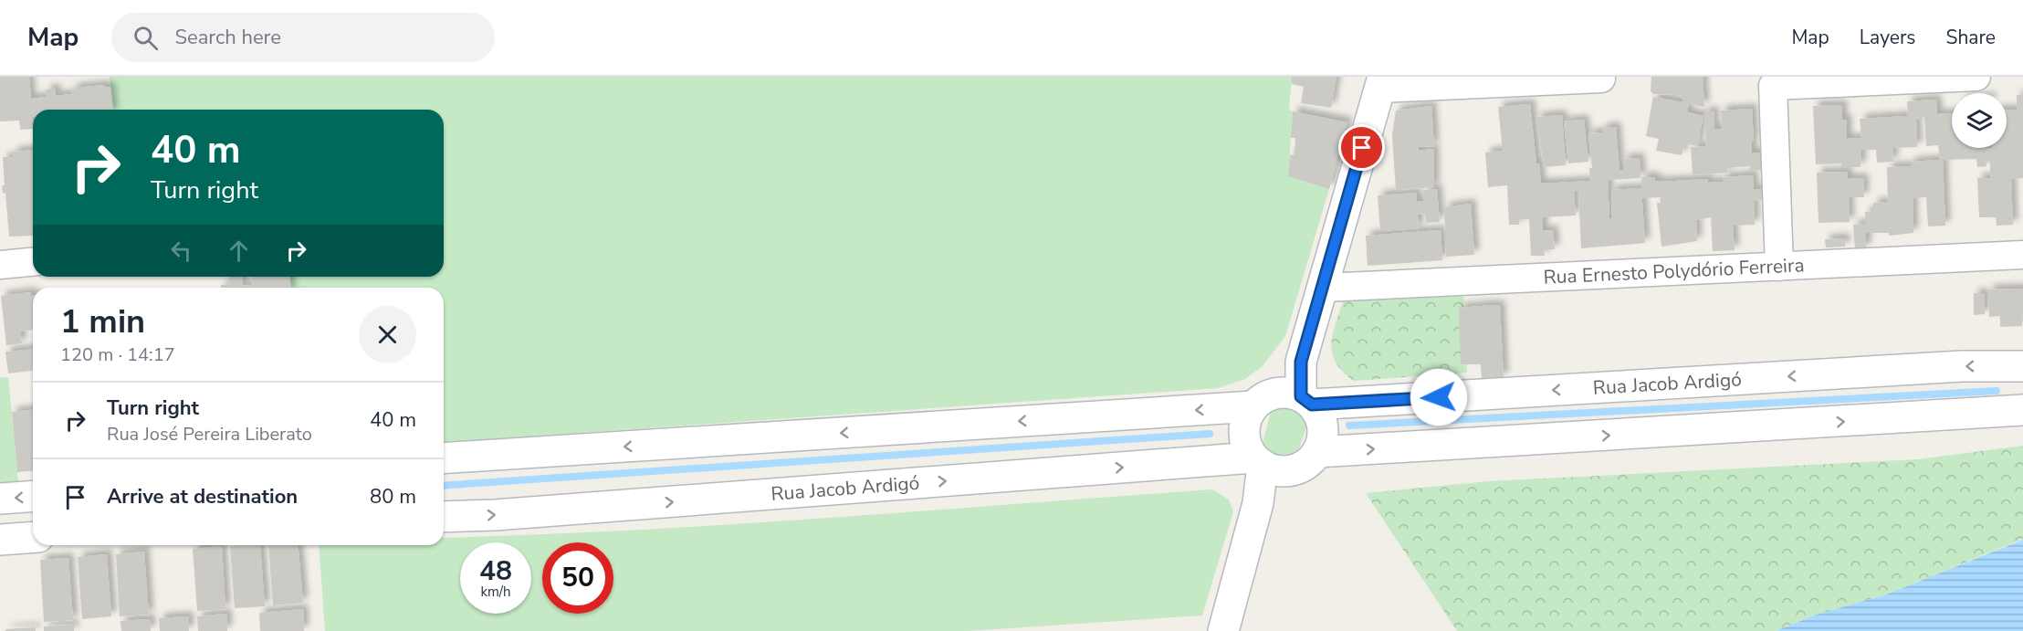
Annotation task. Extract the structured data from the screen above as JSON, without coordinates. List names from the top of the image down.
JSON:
{
  "streets": {
    "main road": ["Rua Jacob Ardigó"],
    "street": ["Rua Ernesto Polydório Ferreira"]
  },
  "page": {
    "header": "Map",
    "search": "Search here",
    "nav": ["Map", "Layers", "Share"],
    "turn": ["40 m", "Turn right"],
    "heading": ["1 min", "120 m · 14:17"],
    "list": [
      {
        "name": "Turn right",
        "note": "Rua José Pereira Liberato",
        "value": "40 m"
      },
      {
        "name": "Arrive at destination",
        "value": "80 m"
      }
    ],
    "speed": "48 km/h",
    "limit": "50"
  }
}
